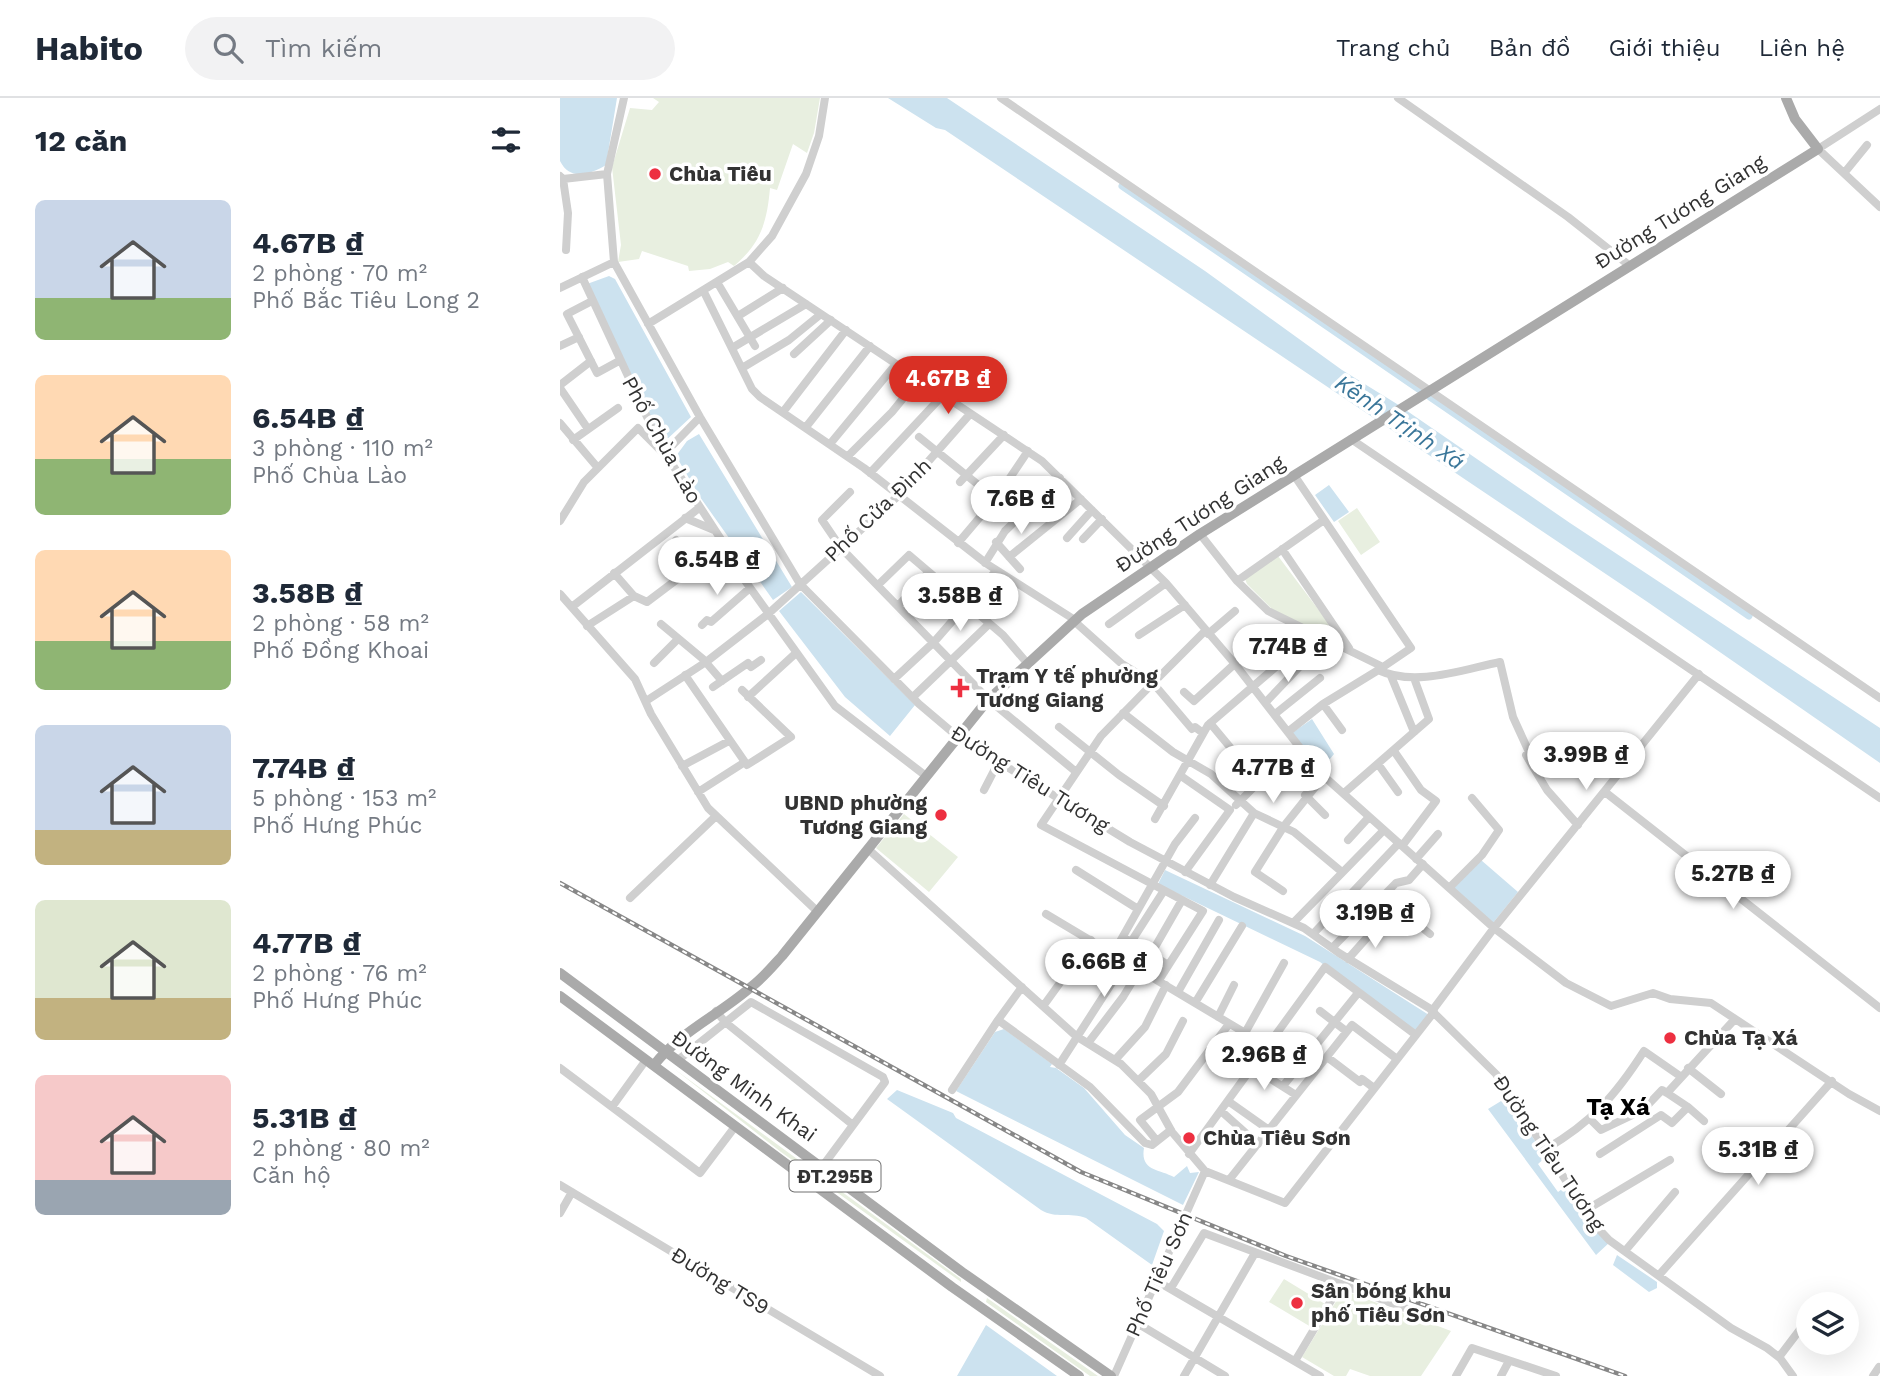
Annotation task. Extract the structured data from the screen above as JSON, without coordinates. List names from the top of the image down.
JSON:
{
  "streets": {
    "main road": ["Đường Tương Giang", "Đường Minh Khai", "ĐT.295B"],
    "street": [
      "Phố Chùa Lào",
      "Phố Cửa Đình",
      "Đường Tiêu Tương",
      "Phố Tiêu Sơn",
      "Đường TS9"
    ]
  },
  "crossings": [
    ["Đường Tương Giang", "Phố Chùa Lào"],
    ["Đường Tương Giang", "Đường Tiêu Tương"],
    ["Đường Tương Giang", "Đường Minh Khai"],
    ["Phố Chùa Lào", "Phố Cửa Đình"],
    ["Phố Cửa Đình", "Đường Tiêu Tương"],
    ["Đường Minh Khai", "Phố Tiêu Sơn"]
  ],
  "districts": ["Tạ Xá"],
  "water": ["Kênh Trịnh Xá"],
  "places": {
    "other": [
      "Chùa Tiêu",
      "UBND phường Tương Giang",
      "Chùa Tạ Xá",
      "Chùa Tiêu Sơn",
      "Sân bóng khu phố Tiêu Sơn"
    ],
    "health": ["Trạm Y tế phường Tương Giang"]
  },
  "page": {
    "header": "Habito",
    "search": "Tìm kiếm",
    "nav": [
      "Trang chủ",
      "Bản đồ",
      "Giới thiệu",
      "Liên hệ"
    ],
    "heading": "12 căn",
    "list": [
      {
        "name": "4.67B ₫",
        "note": "2 phòng · 70 m² · Phố Bắc Tiêu Long 2"
      },
      {
        "name": "6.54B ₫",
        "note": "3 phòng · 110 m² · Phố Chùa Lào"
      },
      {
        "name": "3.58B ₫",
        "note": "2 phòng · 58 m² · Phố Đồng Khoai"
      },
      {
        "name": "7.74B ₫",
        "note": "5 phòng · 153 m² · Phố Hưng Phúc"
      },
      {
        "name": "4.77B ₫",
        "note": "2 phòng · 76 m² · Phố Hưng Phúc"
      },
      {
        "name": "5.31B ₫",
        "note": "2 phòng · 80 m² · Căn hộ"
      }
    ],
    "price": [
      "4.67B ₫",
      "7.6B ₫",
      "6.54B ₫",
      "3.58B ₫",
      "7.74B ₫",
      "3.99B ₫",
      "4.77B ₫",
      "5.27B ₫",
      "3.19B ₫",
      "6.66B ₫",
      "2.96B ₫",
      "5.31B ₫"
    ]
  }
}
